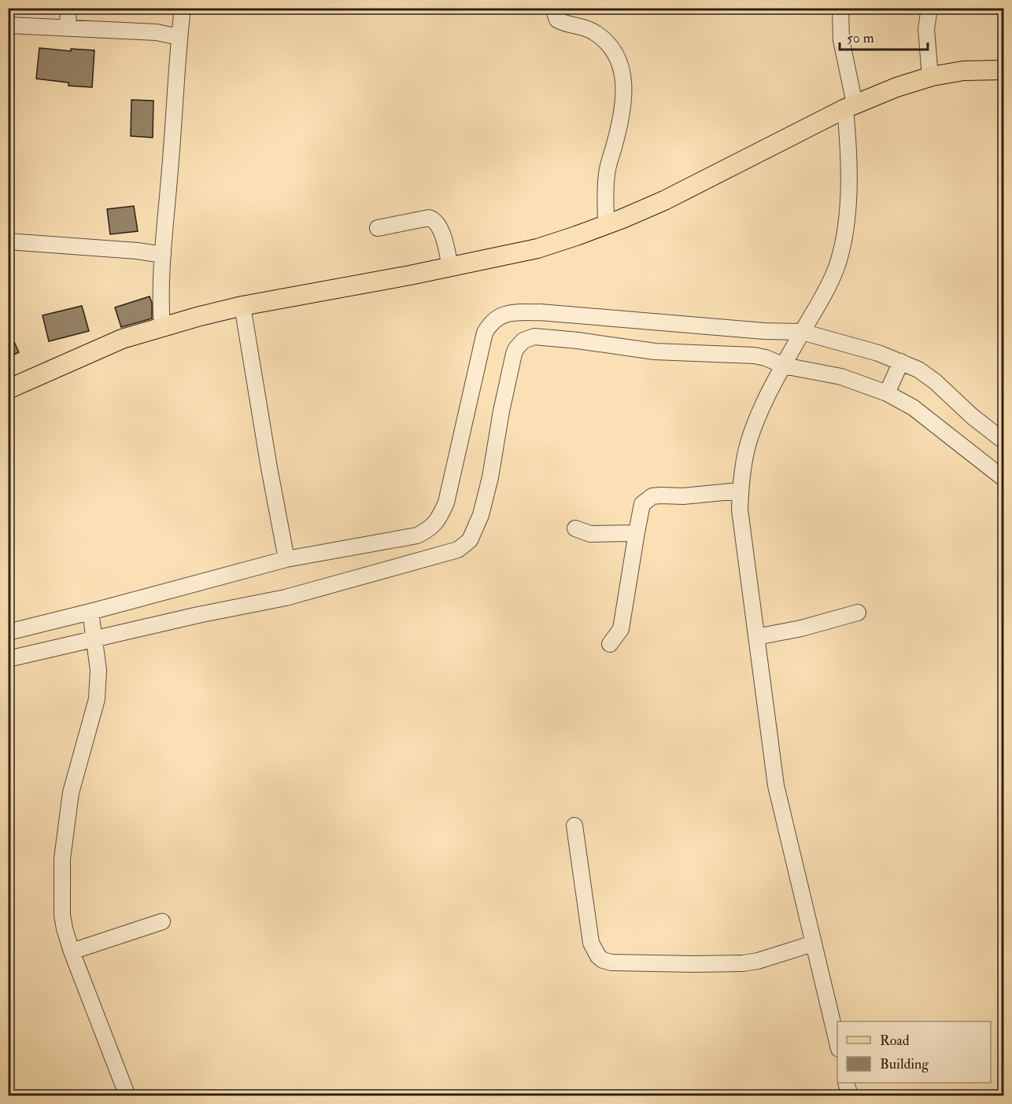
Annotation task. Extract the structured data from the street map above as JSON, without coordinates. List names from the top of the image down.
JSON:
{
  "legend": ["Road", "Building"],
  "scale_bar": "50 m"
}
